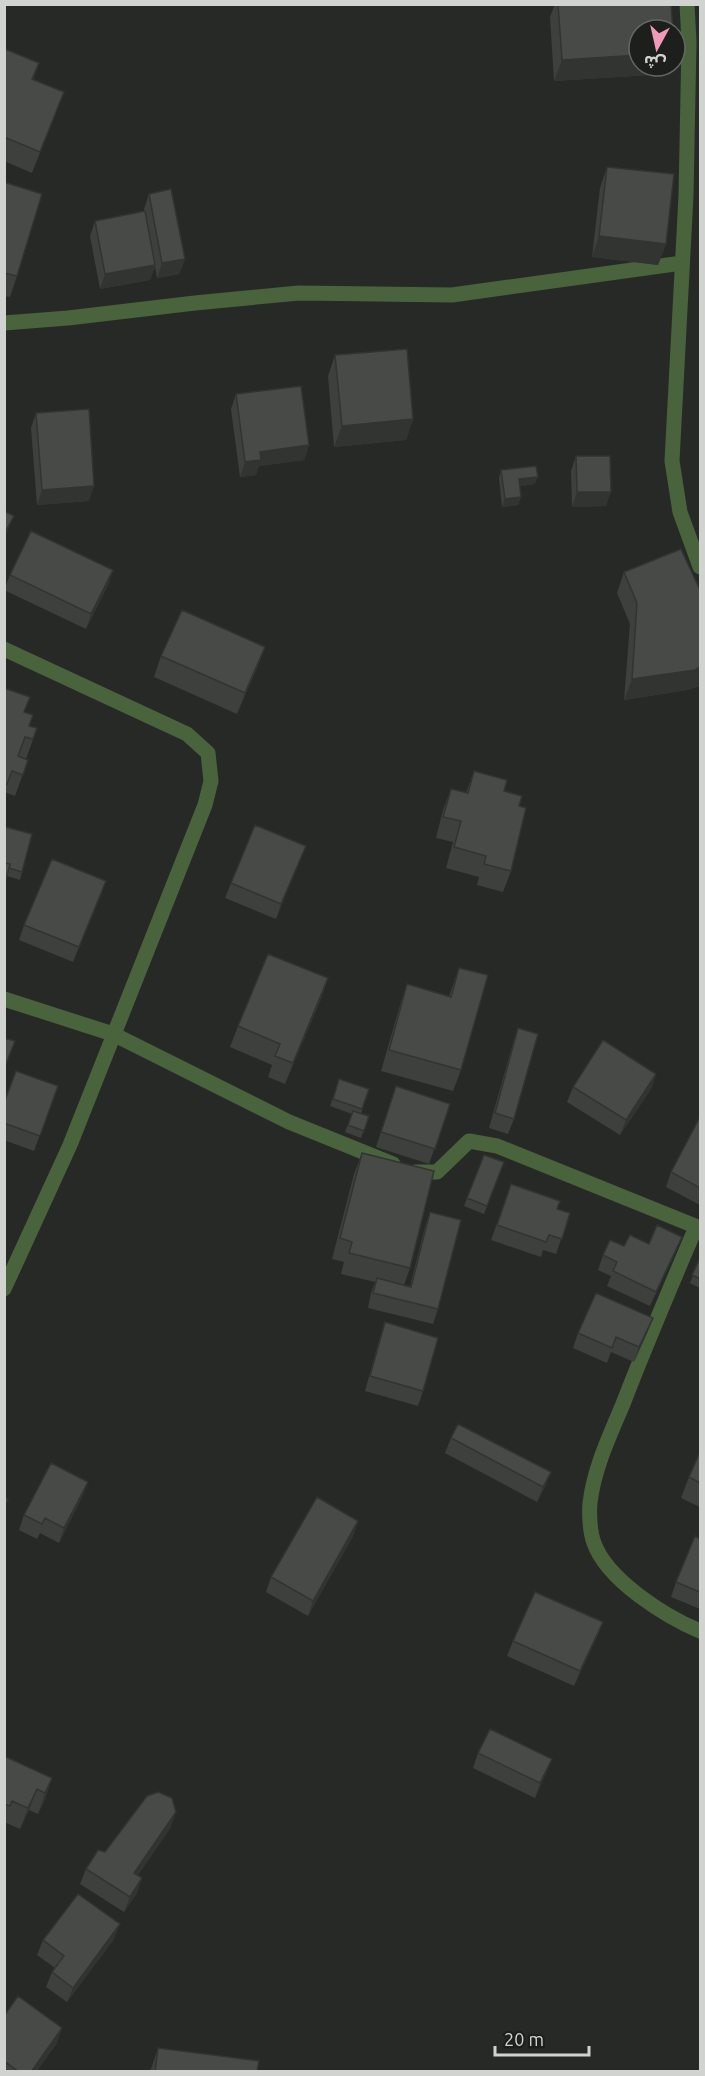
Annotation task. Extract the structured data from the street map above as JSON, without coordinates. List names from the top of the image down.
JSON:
{
  "scale_bar": "20 m",
  "north": "bottom"
}
